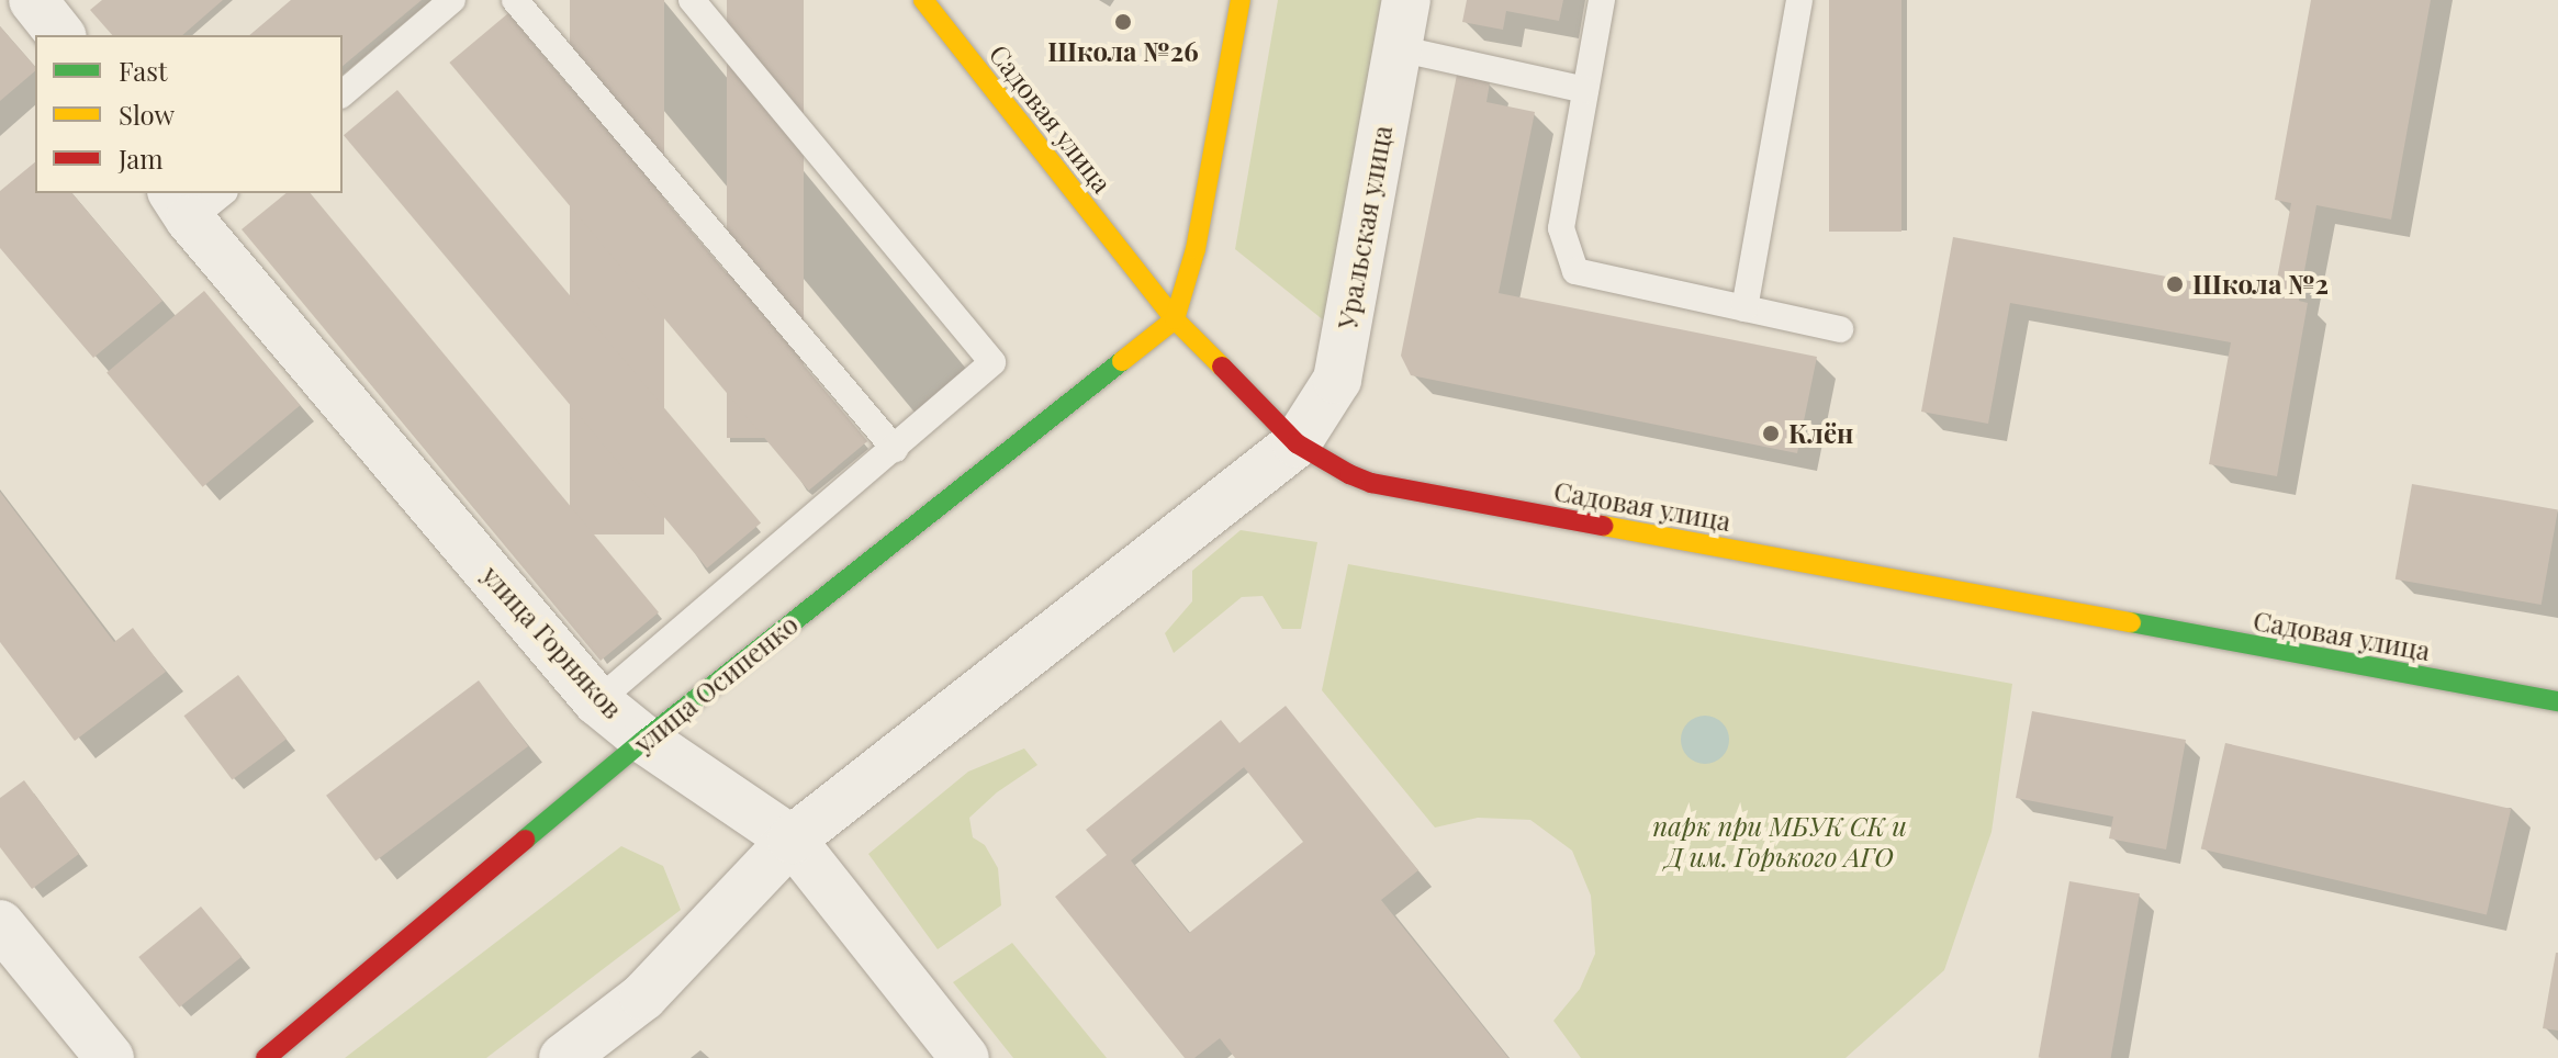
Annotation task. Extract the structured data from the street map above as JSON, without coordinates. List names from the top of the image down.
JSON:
{
  "streets": {
    "street": [
      "Садовая улица",
      "Уральская улица",
      "улица Горняков",
      "улица Осипенко"
    ]
  },
  "crossings": [
    ["Садовая улица", "Уральская улица"],
    ["Садовая улица", "улица Осипенко"],
    ["улица Горняков", "улица Осипенко"]
  ],
  "parks": ["парк при МБУК СК и Д им. Горького АГО"],
  "places": ["Школа №26", "Школа №2", "Клён"],
  "legend": ["Fast", "Slow", "Jam"]
}
